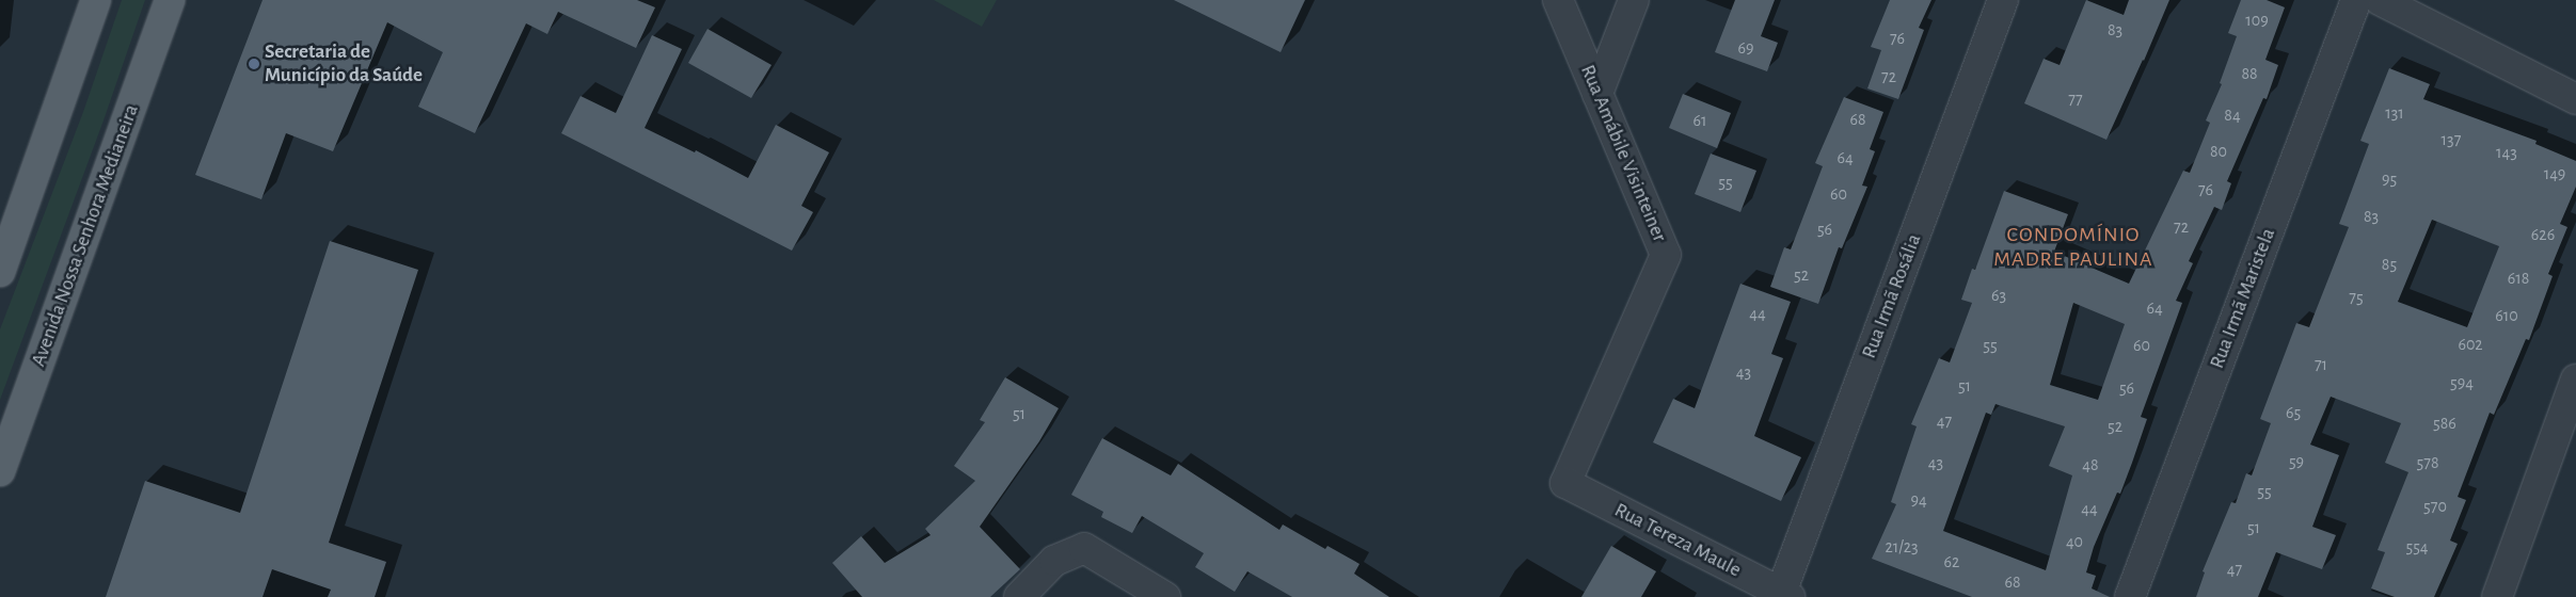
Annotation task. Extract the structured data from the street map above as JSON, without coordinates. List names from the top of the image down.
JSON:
{
  "streets": {
    "main road": ["Avenida Nossa Senhora Medianeira"],
    "street": [
      "Rua Amábile Visinteiner",
      "Rua Irmã Rosália",
      "Rua Irmã Maristela",
      "Rua Tereza Maule"
    ]
  },
  "crossings": [
    ["Rua Amábile Visinteiner", "Rua Tereza Maule"],
    ["Rua Irmã Rosália", "Rua Tereza Maule"]
  ],
  "districts": ["CONDOMÍNIO MADRE PAULINA"],
  "places": ["Secretaria de Município da Saúde"],
  "house_numbers": [
    "109",
    "83",
    "76",
    "69",
    "88",
    "72",
    "77",
    "131",
    "84",
    "68",
    "61",
    "137",
    "80",
    "143",
    "64",
    "149",
    "95",
    "55",
    "76",
    "60",
    "83",
    "72",
    "56",
    "626",
    "85",
    "52",
    "618",
    "63",
    "75",
    "64",
    "44",
    "610",
    "602",
    "55",
    "60",
    "71",
    "43",
    "594",
    "51",
    "56",
    "65",
    "51",
    "47",
    "586",
    "52",
    "59",
    "43",
    "578",
    "48",
    "55",
    "94",
    "570",
    "44",
    "51",
    "40",
    "21/23",
    "554",
    "62",
    "47",
    "68"
  ]
}
